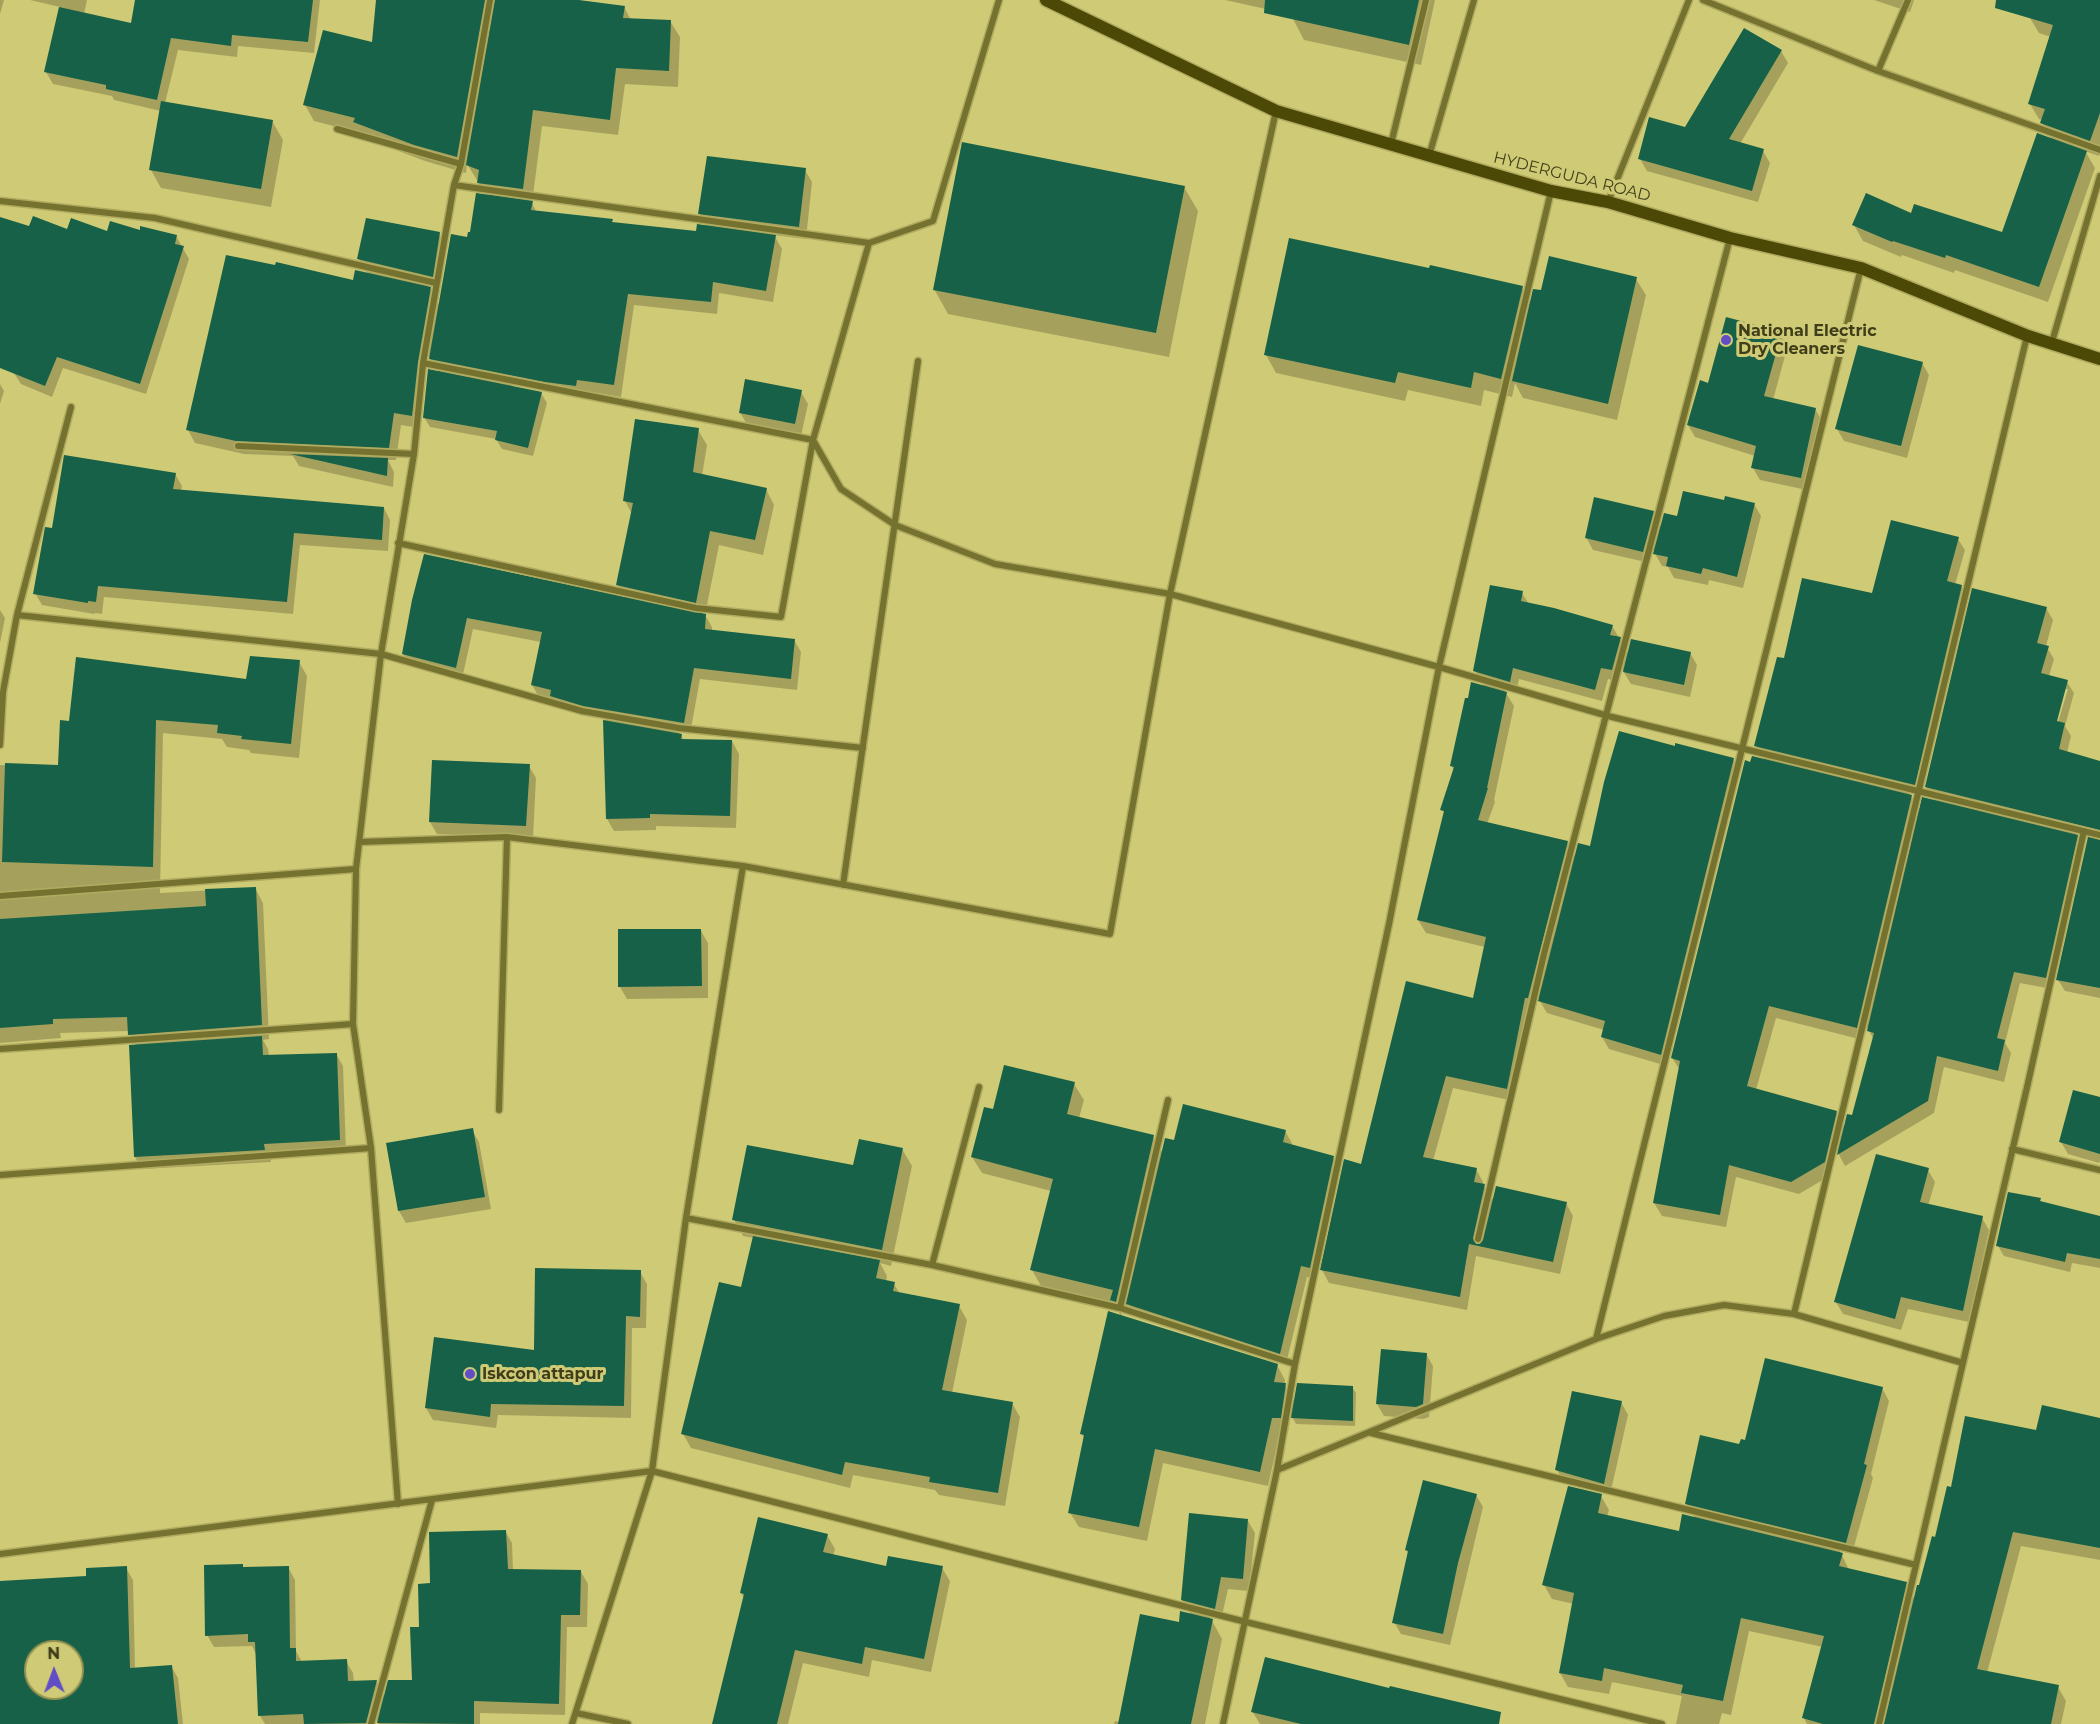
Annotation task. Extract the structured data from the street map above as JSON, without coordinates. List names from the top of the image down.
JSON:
{
  "streets": {
    "street": ["HYDERGUDA ROAD"]
  },
  "places": ["National Electric Dry Cleaners", "Iskcon attapur"],
  "north": "top"
}
